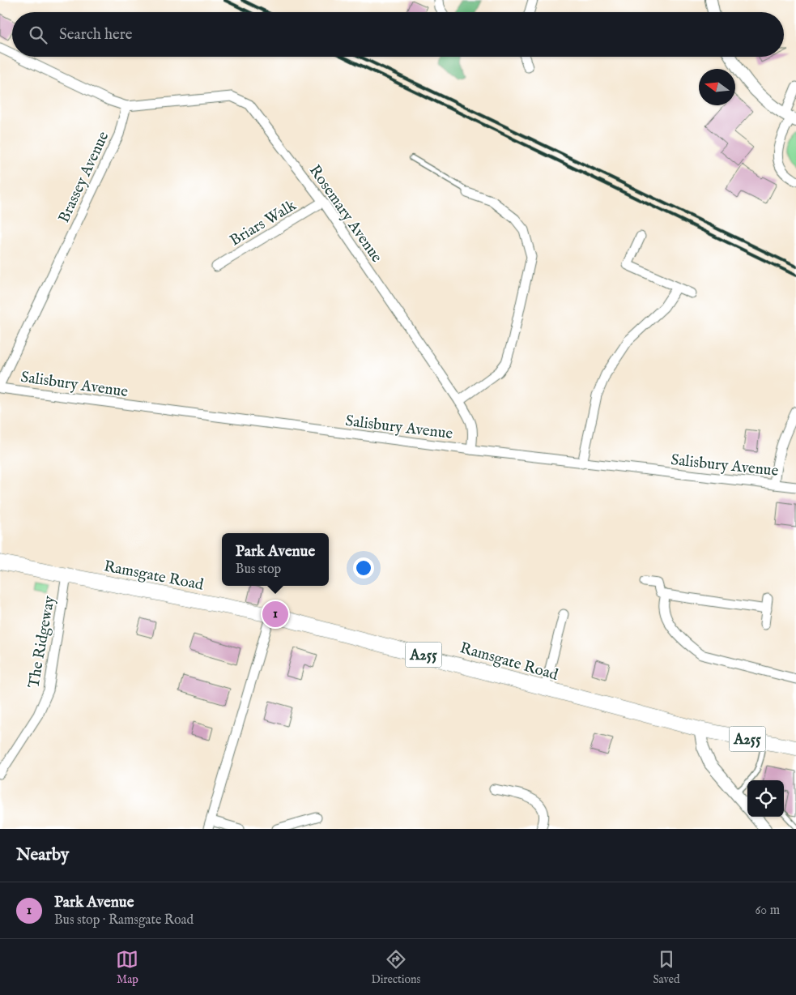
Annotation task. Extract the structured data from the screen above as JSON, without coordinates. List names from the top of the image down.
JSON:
{
  "streets": {
    "main road": ["Ramsgate Road", "A255"],
    "street": [
      "Brassey Avenue",
      "Rosemary Avenue",
      "Briars Walk",
      "Salisbury Avenue",
      "The Ridgeway"
    ]
  },
  "crossings": [
    ["Brassey Avenue", "Rosemary Avenue"],
    ["Rosemary Avenue", "Briars Walk"],
    ["Rosemary Avenue", "Salisbury Avenue"],
    ["Ramsgate Road", "The Ridgeway"]
  ],
  "north": "left",
  "page": {
    "search": "Search here",
    "popup": ["Park Avenue", "Bus stop"],
    "pins": "1",
    "heading": "Nearby",
    "list": [
      {
        "mark": "1",
        "name": "Park Avenue",
        "note": "Bus stop · Ramsgate Road",
        "value": "60 m"
      }
    ],
    "nav": ["Map", "Directions", "Saved"]
  }
}
